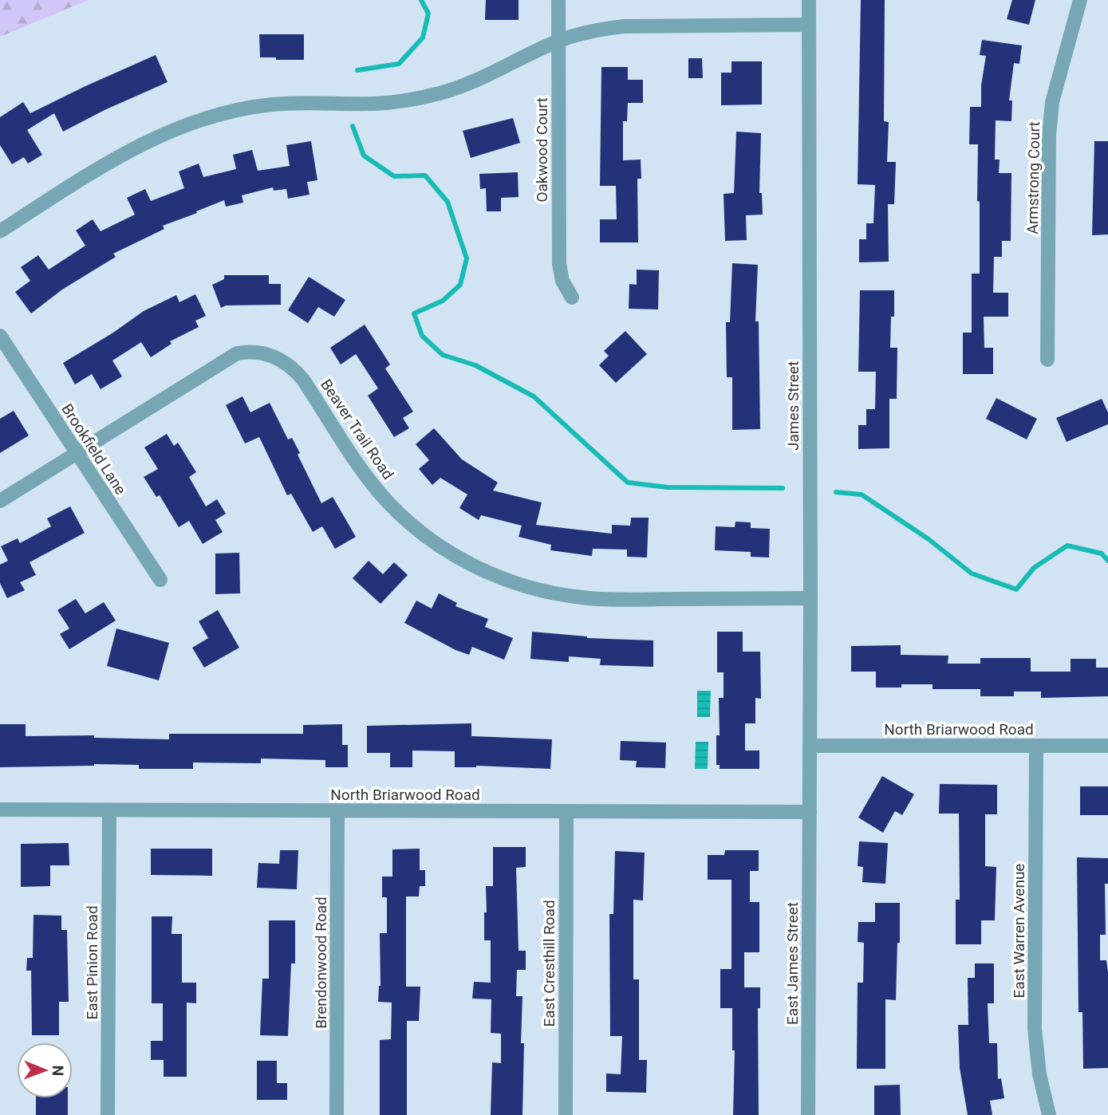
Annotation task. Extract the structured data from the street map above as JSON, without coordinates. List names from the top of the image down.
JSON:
{
  "streets": {
    "street": [
      "Oakwood Court",
      "Armstrong Court",
      "James Street",
      "Beaver Trail Road",
      "Brookfield Lane",
      "North Briarwood Road",
      "East Warren Avenue",
      "East Pinion Road",
      "Brendonwood Road",
      "East Cresthill Road",
      "East James Street"
    ]
  },
  "crossings": [
    ["James Street", "Beaver Trail Road"],
    ["James Street", "North Briarwood Road"],
    ["James Street", "East James Street"],
    ["Beaver Trail Road", "Brookfield Lane"],
    ["North Briarwood Road", "East Warren Avenue"],
    ["North Briarwood Road", "East Pinion Road"],
    ["North Briarwood Road", "Brendonwood Road"],
    ["North Briarwood Road", "East Cresthill Road"],
    ["North Briarwood Road", "East James Street"]
  ],
  "north": "right"
}
